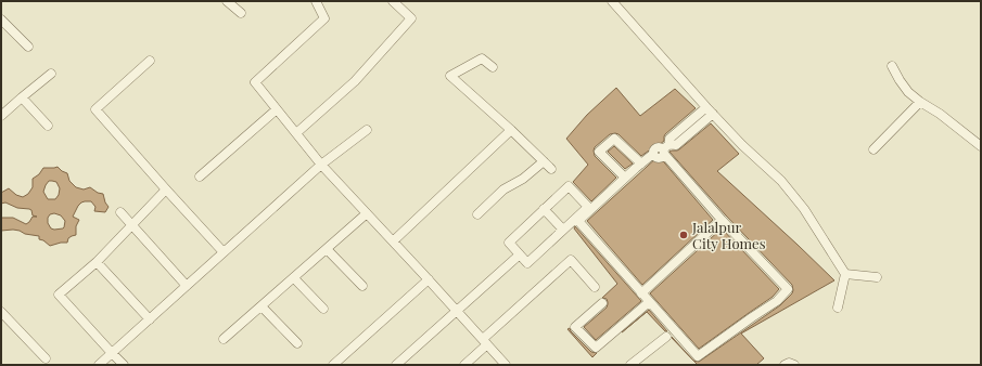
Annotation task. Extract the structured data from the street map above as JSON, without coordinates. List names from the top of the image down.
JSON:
{
  "places": ["Jalalpur City Homes"]
}
